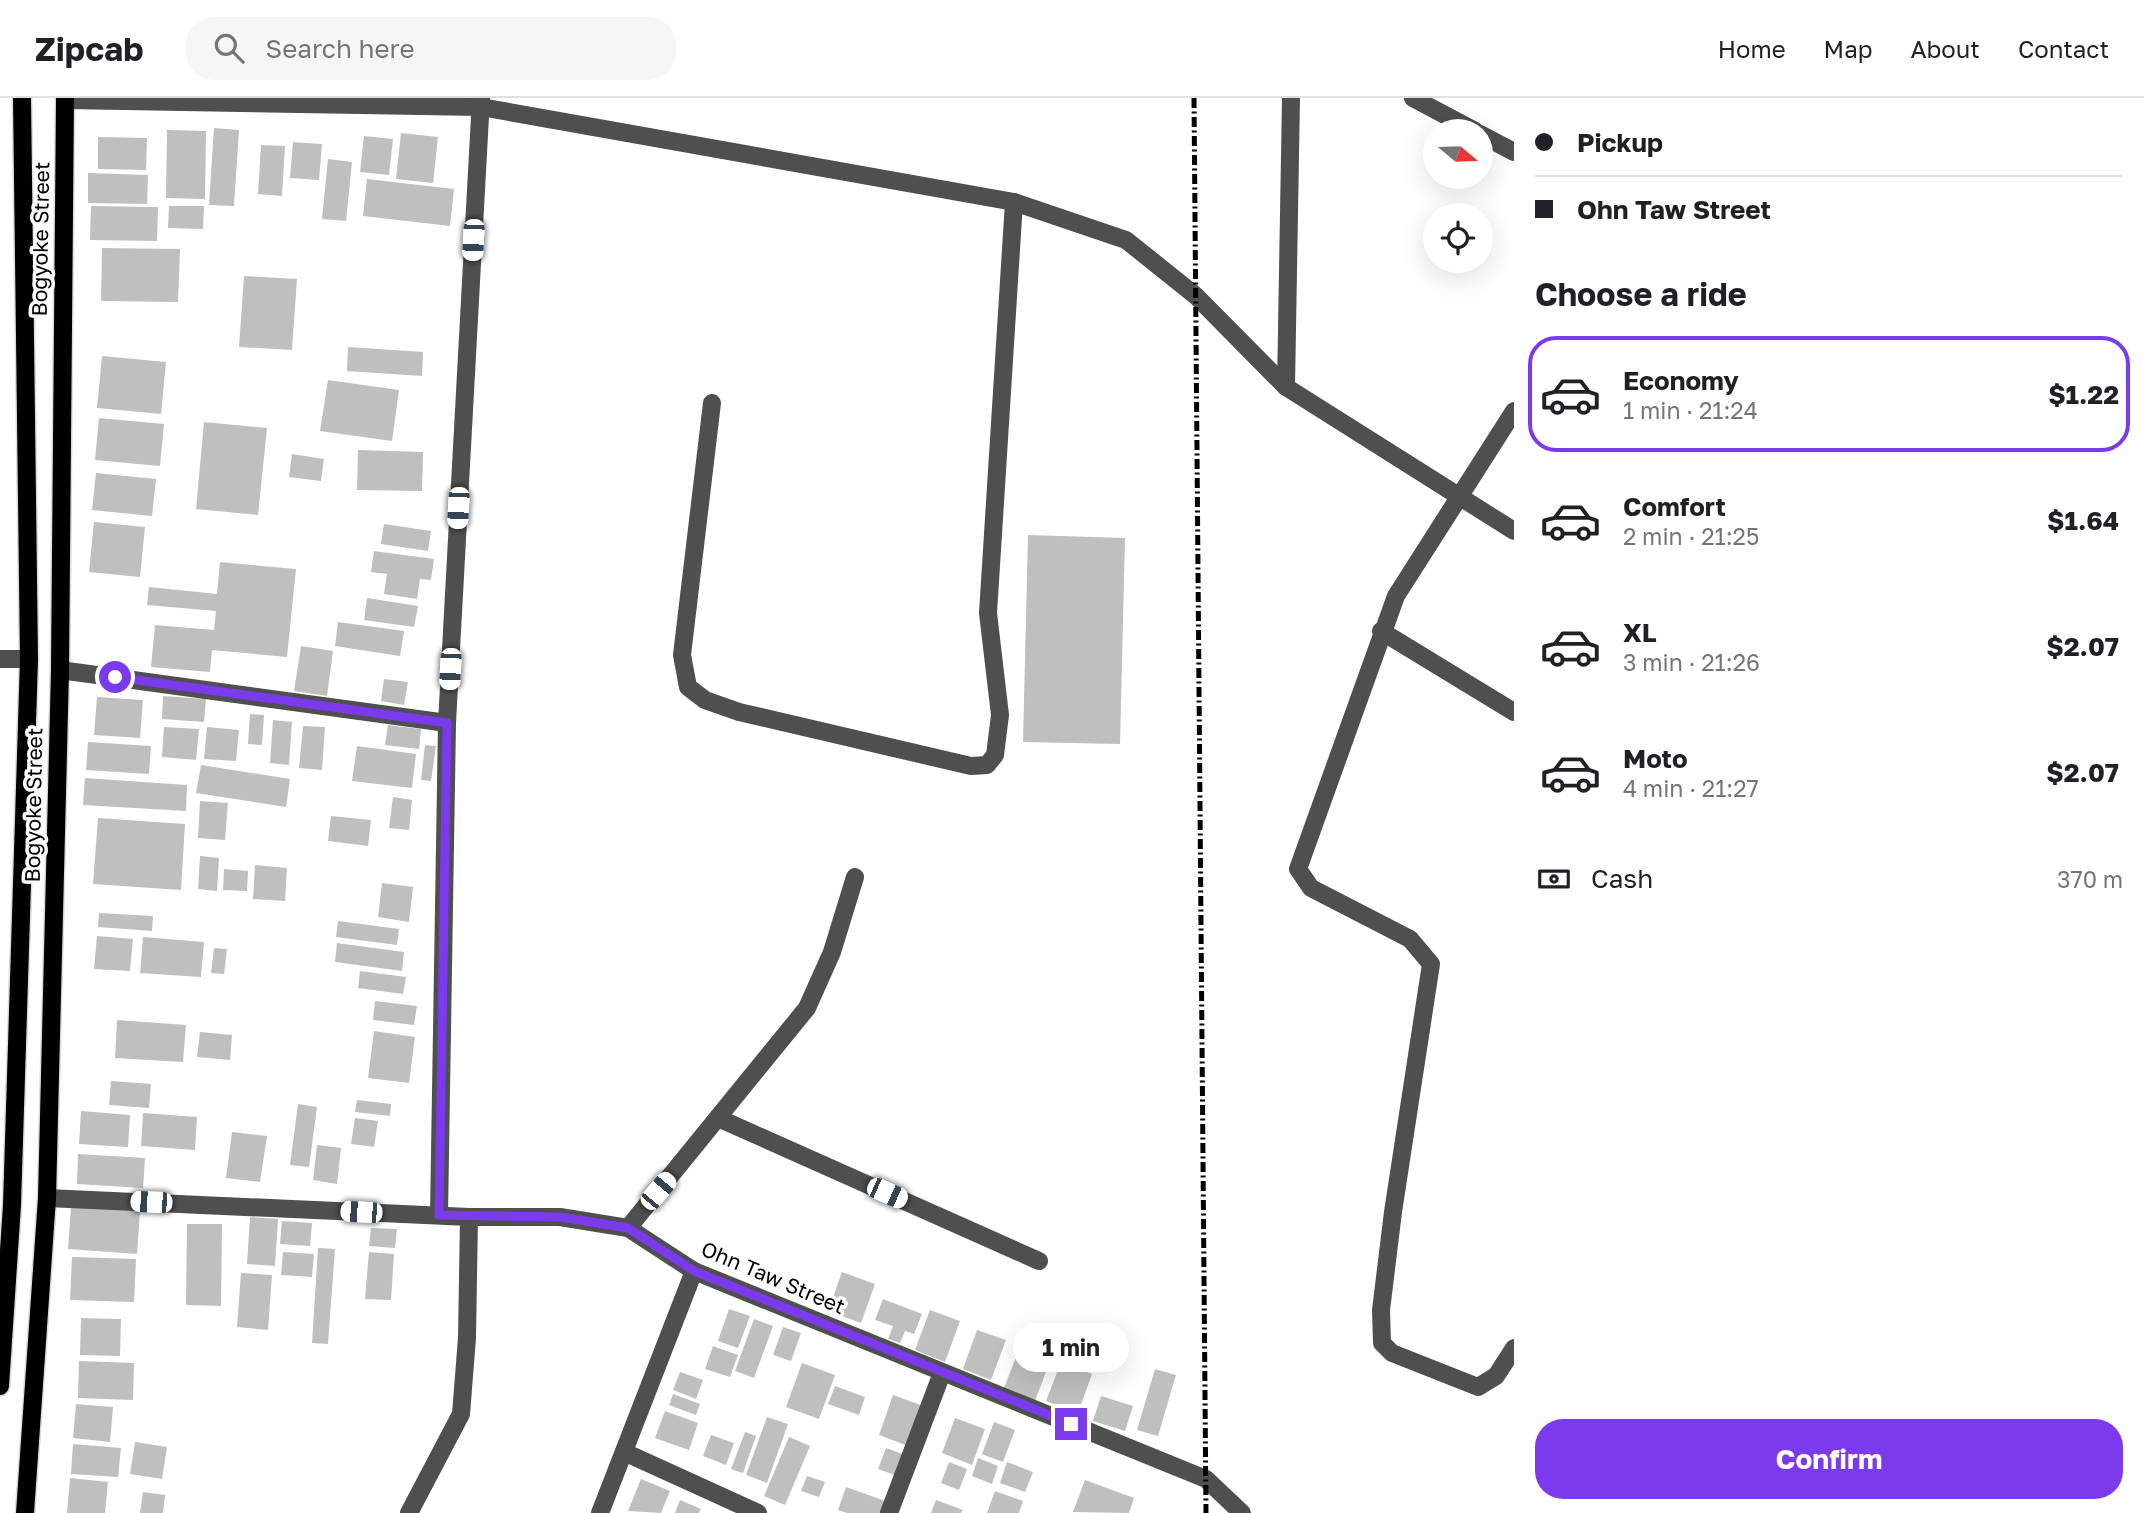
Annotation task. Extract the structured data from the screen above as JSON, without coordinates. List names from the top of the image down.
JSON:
{
  "streets": {
    "main road": ["Bogyoke Street"],
    "street": ["Ohn Taw Street"]
  },
  "crossings": [
    ["Bogyoke Street", "Ohn Taw Street"]
  ],
  "north": "right",
  "page": {
    "header": "Zipcab",
    "search": "Search here",
    "nav": [
      "Home",
      "Map",
      "About",
      "Contact"
    ],
    "banner": ["Pickup", "Ohn Taw Street"],
    "heading": "Choose a ride",
    "list": [
      {
        "name": "Economy",
        "note": "1 min · 21:24",
        "value": "$1.22"
      },
      {
        "name": "Comfort",
        "note": "2 min · 21:25",
        "value": "$1.64"
      },
      {
        "name": "XL",
        "note": "3 min · 21:26",
        "value": "$2.07"
      },
      {
        "name": "Moto",
        "note": "4 min · 21:27",
        "value": "$2.07"
      }
    ],
    "pay": ["Cash", "370 m"],
    "bubble": "1 min",
    "buttons": "Confirm"
  }
}
